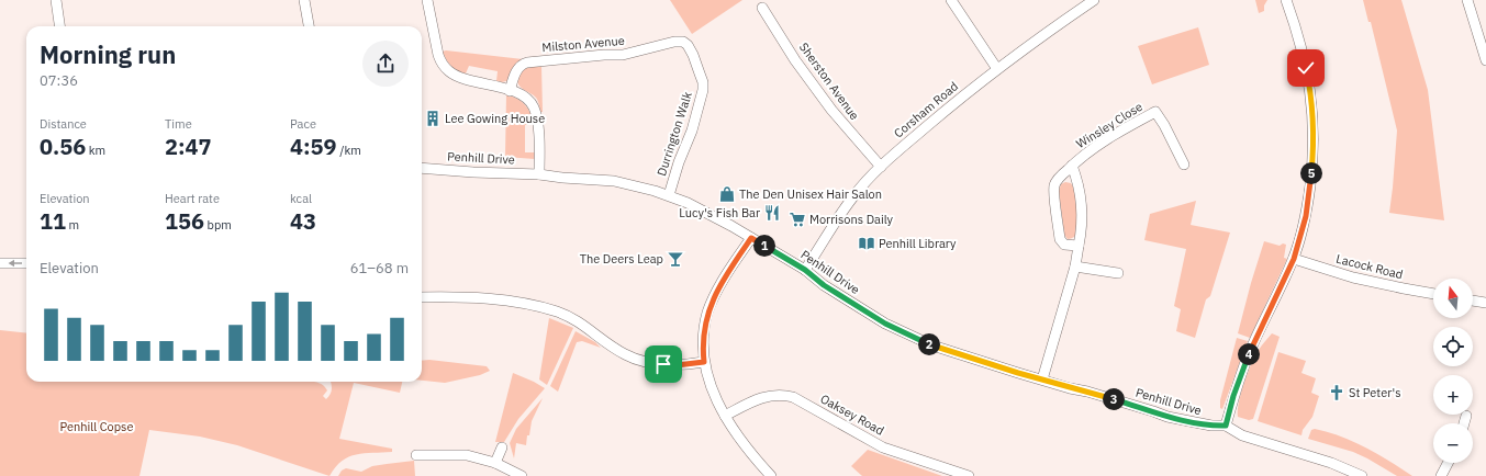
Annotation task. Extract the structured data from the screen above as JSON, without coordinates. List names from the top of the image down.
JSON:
{
  "streets": {
    "street": [
      "Milston Avenue",
      "Sherston Avenue",
      "Corsham Road",
      "Winsley Close",
      "Durrington Walk",
      "Penhill Drive",
      "Lacock Road",
      "Oaksey Road"
    ]
  },
  "crossings": [
    ["Milston Avenue", "Durrington Walk"],
    ["Sherston Avenue", "Corsham Road"],
    ["Corsham Road", "Penhill Drive"],
    ["Winsley Close", "Penhill Drive"],
    ["Durrington Walk", "Penhill Drive"]
  ],
  "parks": ["Penhill Copse"],
  "places": {
    "building": ["Lee Gowing House"],
    "shop": ["The Den Unisex Hair Salon"],
    "restaurant": ["Lucy's Fish Bar"],
    "supermarket": ["Morrisons Daily"],
    "library": ["Penhill Library"],
    "bar": ["The Deers Leap"],
    "church": ["St Peter's"]
  },
  "north": "top",
  "page": {
    "heading": ["Morning run", "07:36"],
    "stats": [
      ["Distance", "0.56 km"],
      ["Time", "2:47"],
      ["Pace", "4:59 /km"],
      ["Elevation", "11 m"],
      ["Heart rate", "156 bpm"],
      ["kcal", "43"]
    ],
    "pins": [
      "5",
      "1",
      "2",
      "4",
      "3"
    ],
    "chart": ["Elevation", "61–68 m"],
    "map_buttons": ["+", "−"]
  }
}
